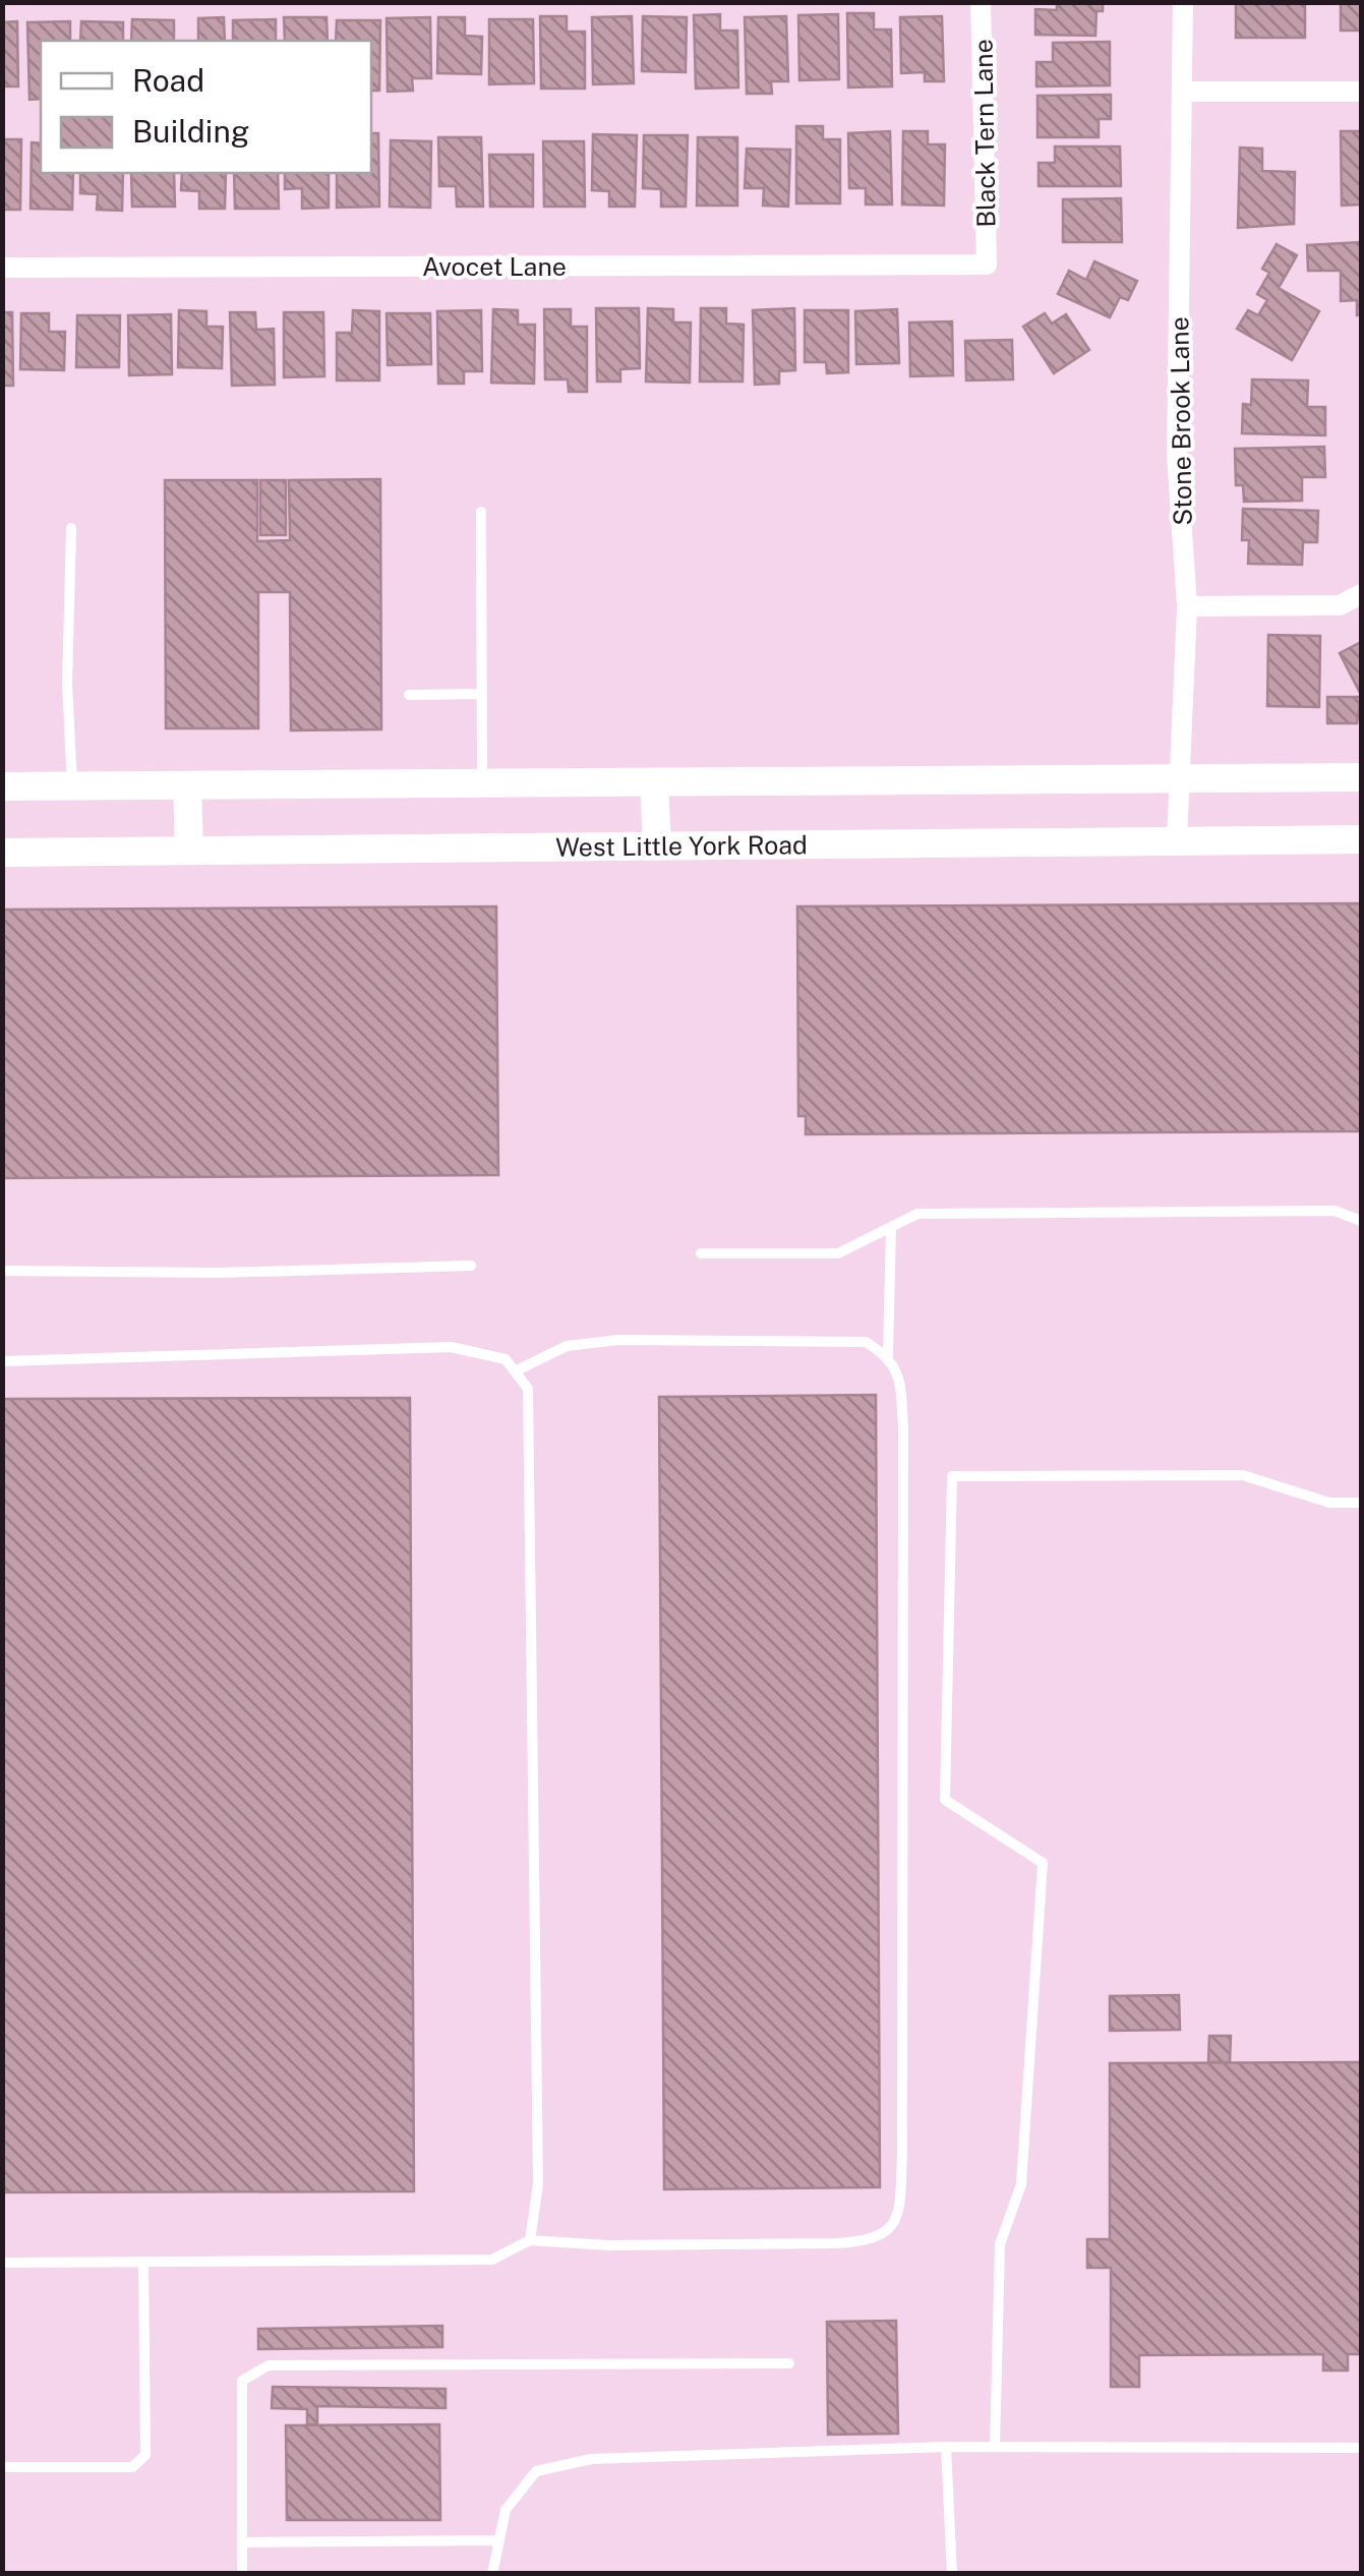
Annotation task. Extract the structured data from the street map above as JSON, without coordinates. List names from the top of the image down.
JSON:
{
  "streets": {
    "main road": ["West Little York Road"],
    "street": ["Black Tern Lane", "Avocet Lane", "Stone Brook Lane"]
  },
  "crossings": [
    ["Black Tern Lane", "Avocet Lane"],
    ["Stone Brook Lane", "West Little York Road"]
  ],
  "legend": ["Road", "Building"]
}
